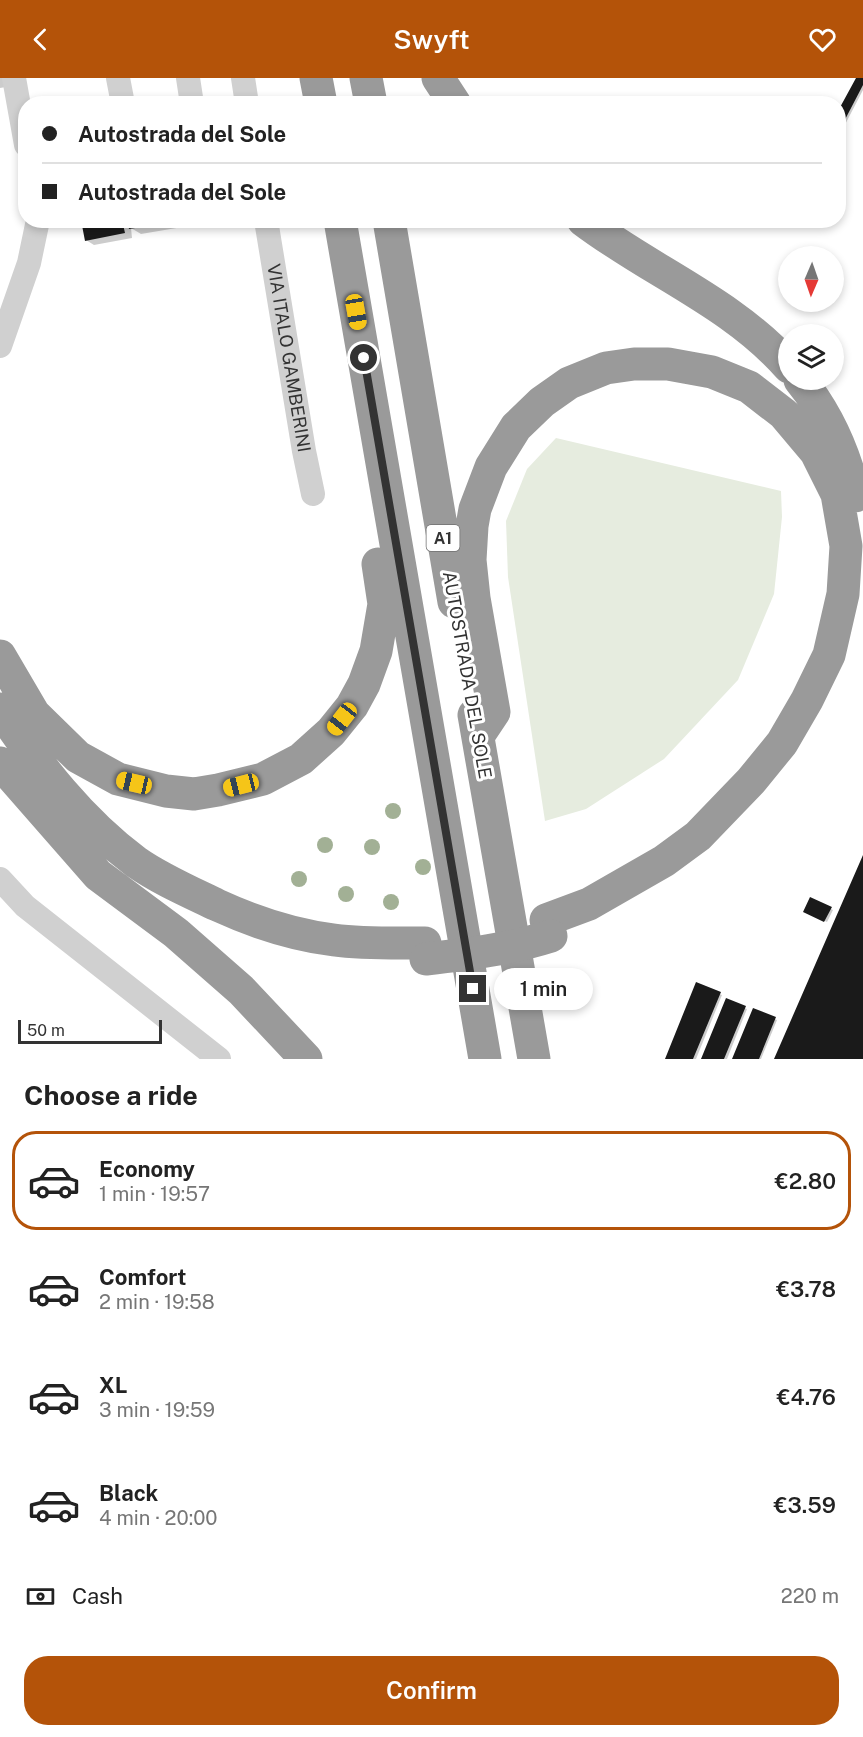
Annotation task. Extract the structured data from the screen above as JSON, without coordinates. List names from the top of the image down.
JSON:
{
  "streets": {
    "highway": ["A1", "AUTOSTRADA DEL SOLE"],
    "street": ["VIA ITALO GAMBERINI"]
  },
  "scale_bar": "50 m",
  "north": "bottom",
  "page": {
    "header": "Swyft",
    "banner": ["Autostrada del Sole", "Autostrada del Sole"],
    "bubble": "1 min",
    "scale": "50 m",
    "heading": "Choose a ride",
    "list": [
      {
        "name": "Economy",
        "note": "1 min · 19:57",
        "value": "€2.80"
      },
      {
        "name": "Comfort",
        "note": "2 min · 19:58",
        "value": "€3.78"
      },
      {
        "name": "XL",
        "note": "3 min · 19:59",
        "value": "€4.76"
      },
      {
        "name": "Black",
        "note": "4 min · 20:00",
        "value": "€3.59"
      }
    ],
    "pay": ["Cash", "220 m"],
    "buttons": "Confirm"
  }
}
